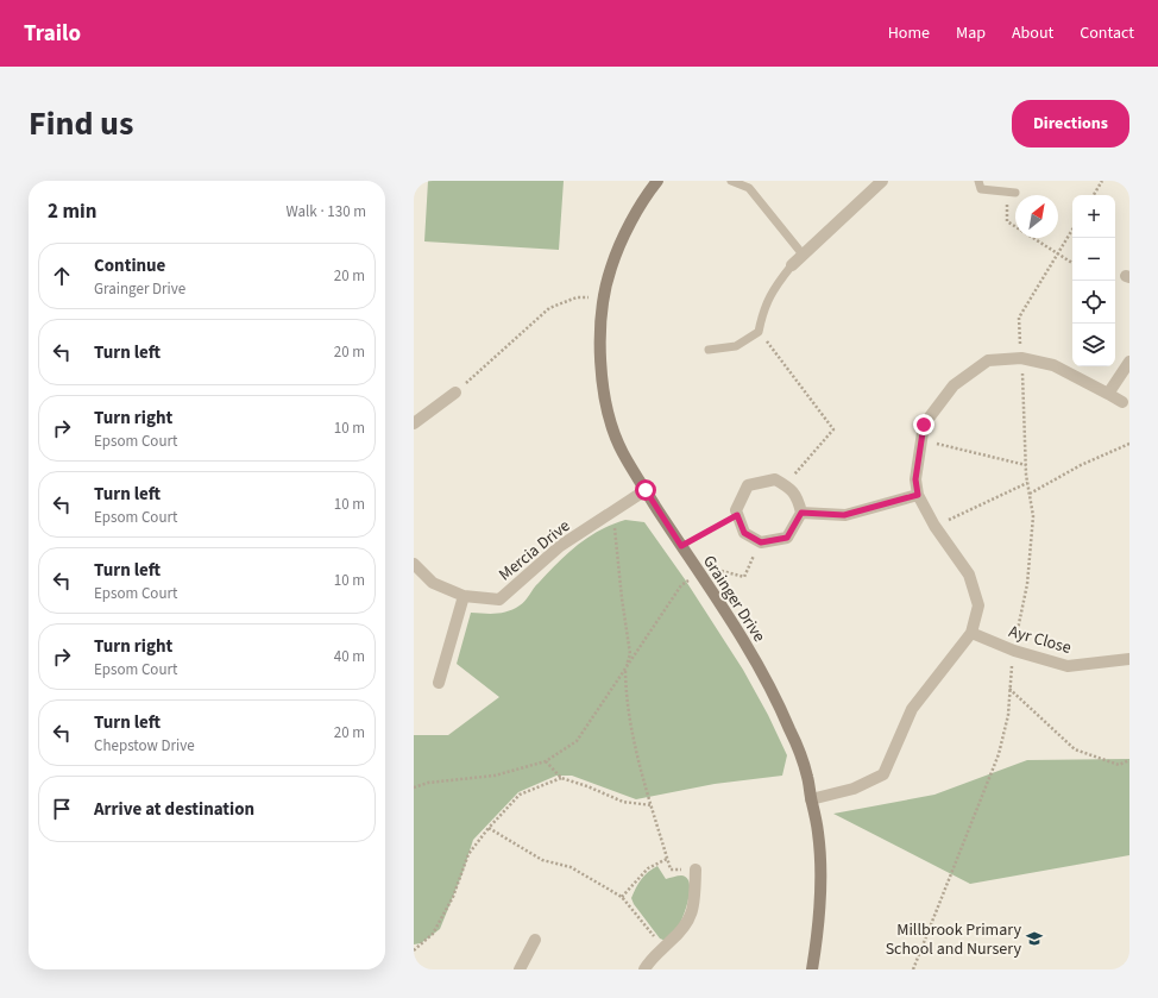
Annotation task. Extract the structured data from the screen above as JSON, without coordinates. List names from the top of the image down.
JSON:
{
  "streets": {
    "street": ["Mercia Drive", "Grainger Drive", "Ayr Close"]
  },
  "crossings": [
    ["Mercia Drive", "Grainger Drive"]
  ],
  "places": {
    "school or university": ["Millbrook Primary School and Nursery"]
  },
  "north": "top right",
  "page": {
    "header": "Trailo",
    "nav": [
      "Home",
      "Map",
      "About",
      "Contact"
    ],
    "title": "Find us",
    "buttons": "Directions",
    "heading": ["2 min", "Walk · 130 m"],
    "map_buttons": ["+", "−"],
    "list": [
      ["Continue", "Grainger Drive", "20 m"],
      ["Turn left", "20 m"],
      ["Turn right", "Epsom Court", "10 m"],
      ["Turn left", "Epsom Court", "10 m"],
      ["Turn left", "Epsom Court", "10 m"],
      ["Turn right", "Epsom Court", "40 m"],
      ["Turn left", "Chepstow Drive", "20 m"],
      "Arrive at destination"
    ]
  }
}
